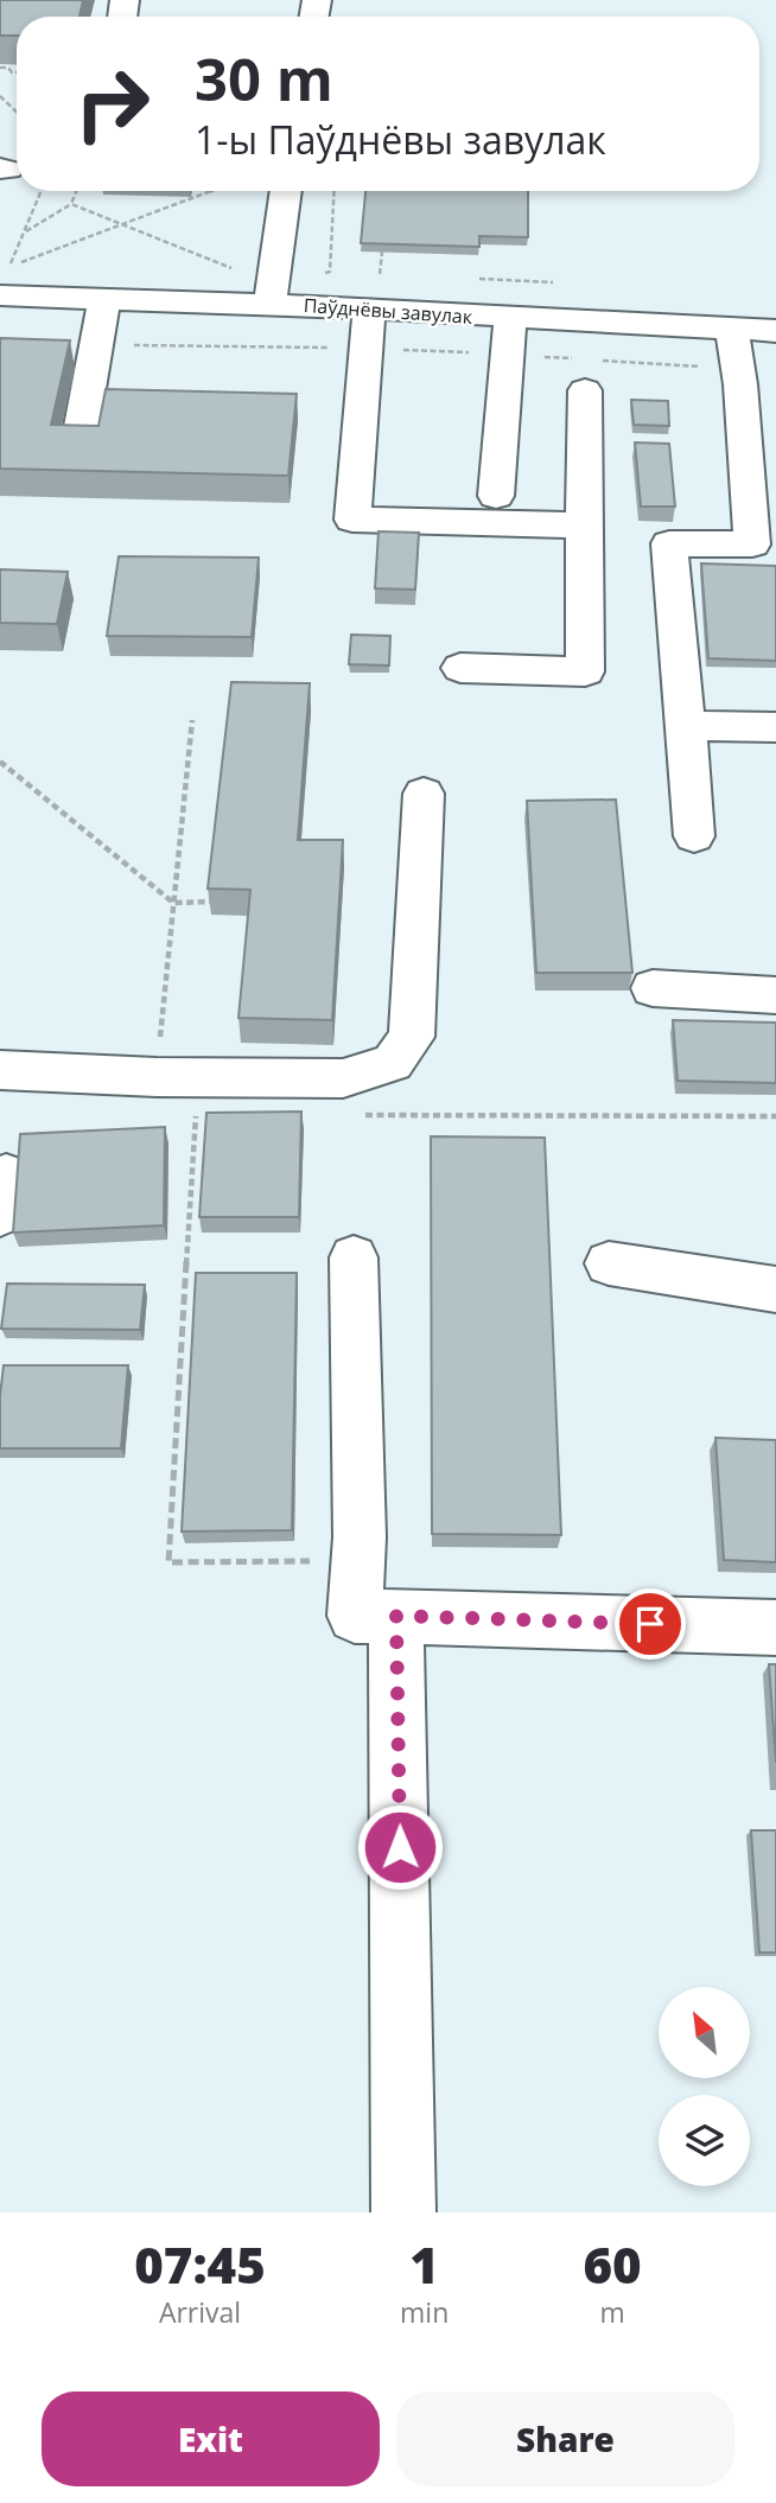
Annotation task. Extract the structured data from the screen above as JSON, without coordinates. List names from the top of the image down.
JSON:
{
  "streets": {
    "street": ["Паўднёвы завулак"]
  },
  "north": "top left",
  "page": {
    "turn": ["30 m", "1-ы Паўднёвы завулак"],
    "eta": [
      "07:45",
      "Arrival",
      "1",
      "min",
      "60",
      "m"
    ],
    "buttons": ["Exit", "Share"]
  }
}
